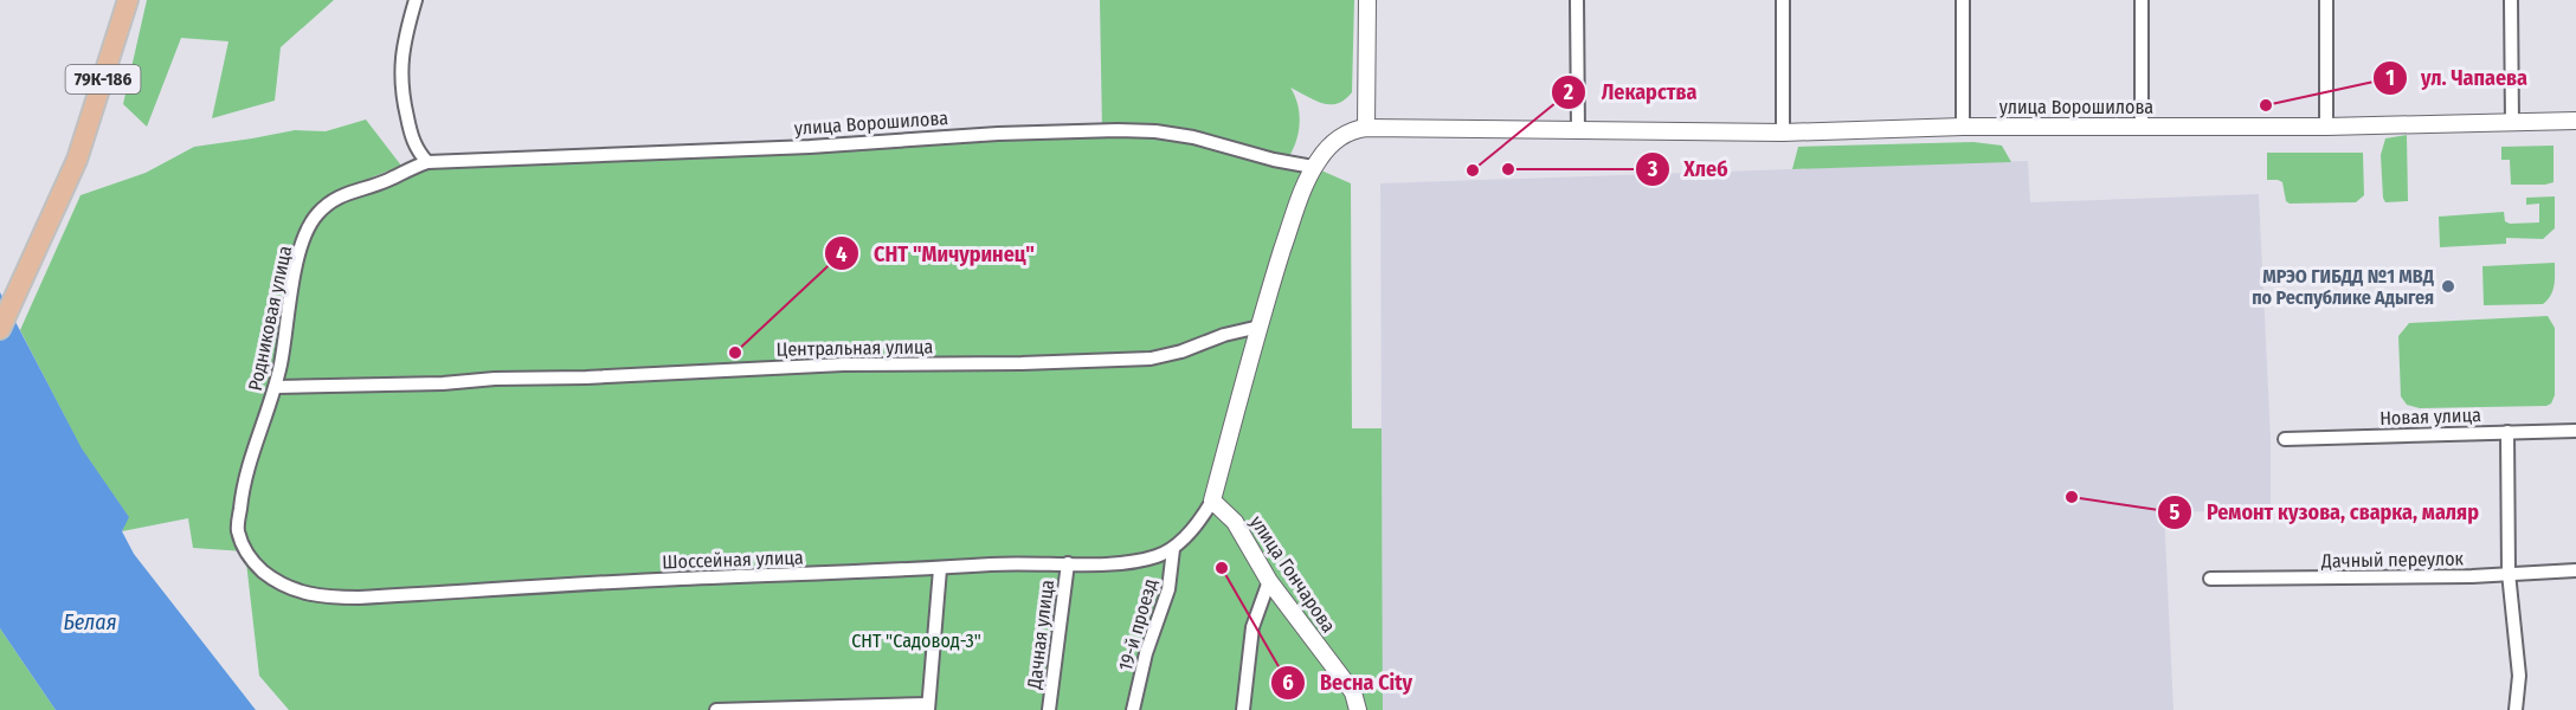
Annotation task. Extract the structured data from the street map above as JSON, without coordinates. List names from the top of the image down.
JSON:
{
  "streets": {
    "main road": ["79К-186"],
    "street": [
      "улица Ворошилова",
      "Родниковая улица",
      "Центральная улица",
      "Новая улица",
      "Шоссейная улица",
      "Дачный переулок",
      "улица Гончарова",
      "19-й проезд",
      "Дачная улица"
    ]
  },
  "crossings": [
    ["улица Ворошилова", "Родниковая улица"],
    ["Родниковая улица", "Центральная улица"],
    ["Родниковая улица", "Шоссейная улица"],
    ["Шоссейная улица", "улица Гончарова"],
    ["Шоссейная улица", "19-й проезд"],
    ["Шоссейная улица", "Дачная улица"]
  ],
  "water": ["Белая"],
  "parks": ["СНТ \"Садовод-3\""],
  "places": [
    "ул. Чапаева",
    "Хлеб",
    "Лекарства",
    "МРЭО ГИБДД №1 МВД по Республике Адыгея",
    "СНТ \"Мичуринец\"",
    "Ремонт кузова, сварка, маляр",
    "Весна City"
  ]
}
